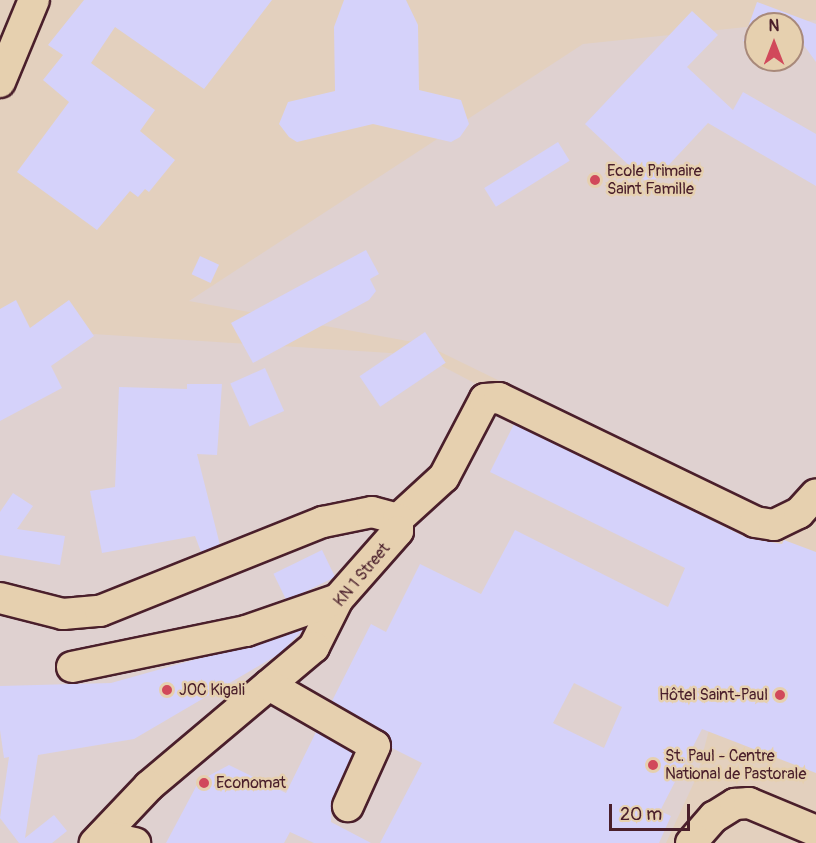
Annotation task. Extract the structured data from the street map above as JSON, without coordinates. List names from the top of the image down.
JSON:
{
  "streets": {
    "street": ["KN 1 Street"]
  },
  "places": [
    "Ecole Primaire Saint Famille",
    "JOC Kigali",
    "Hôtel Saint-Paul",
    "St. Paul - Centre National de Pastorale",
    "Economat"
  ],
  "scale_bar": "20 m",
  "north": "top"
}
